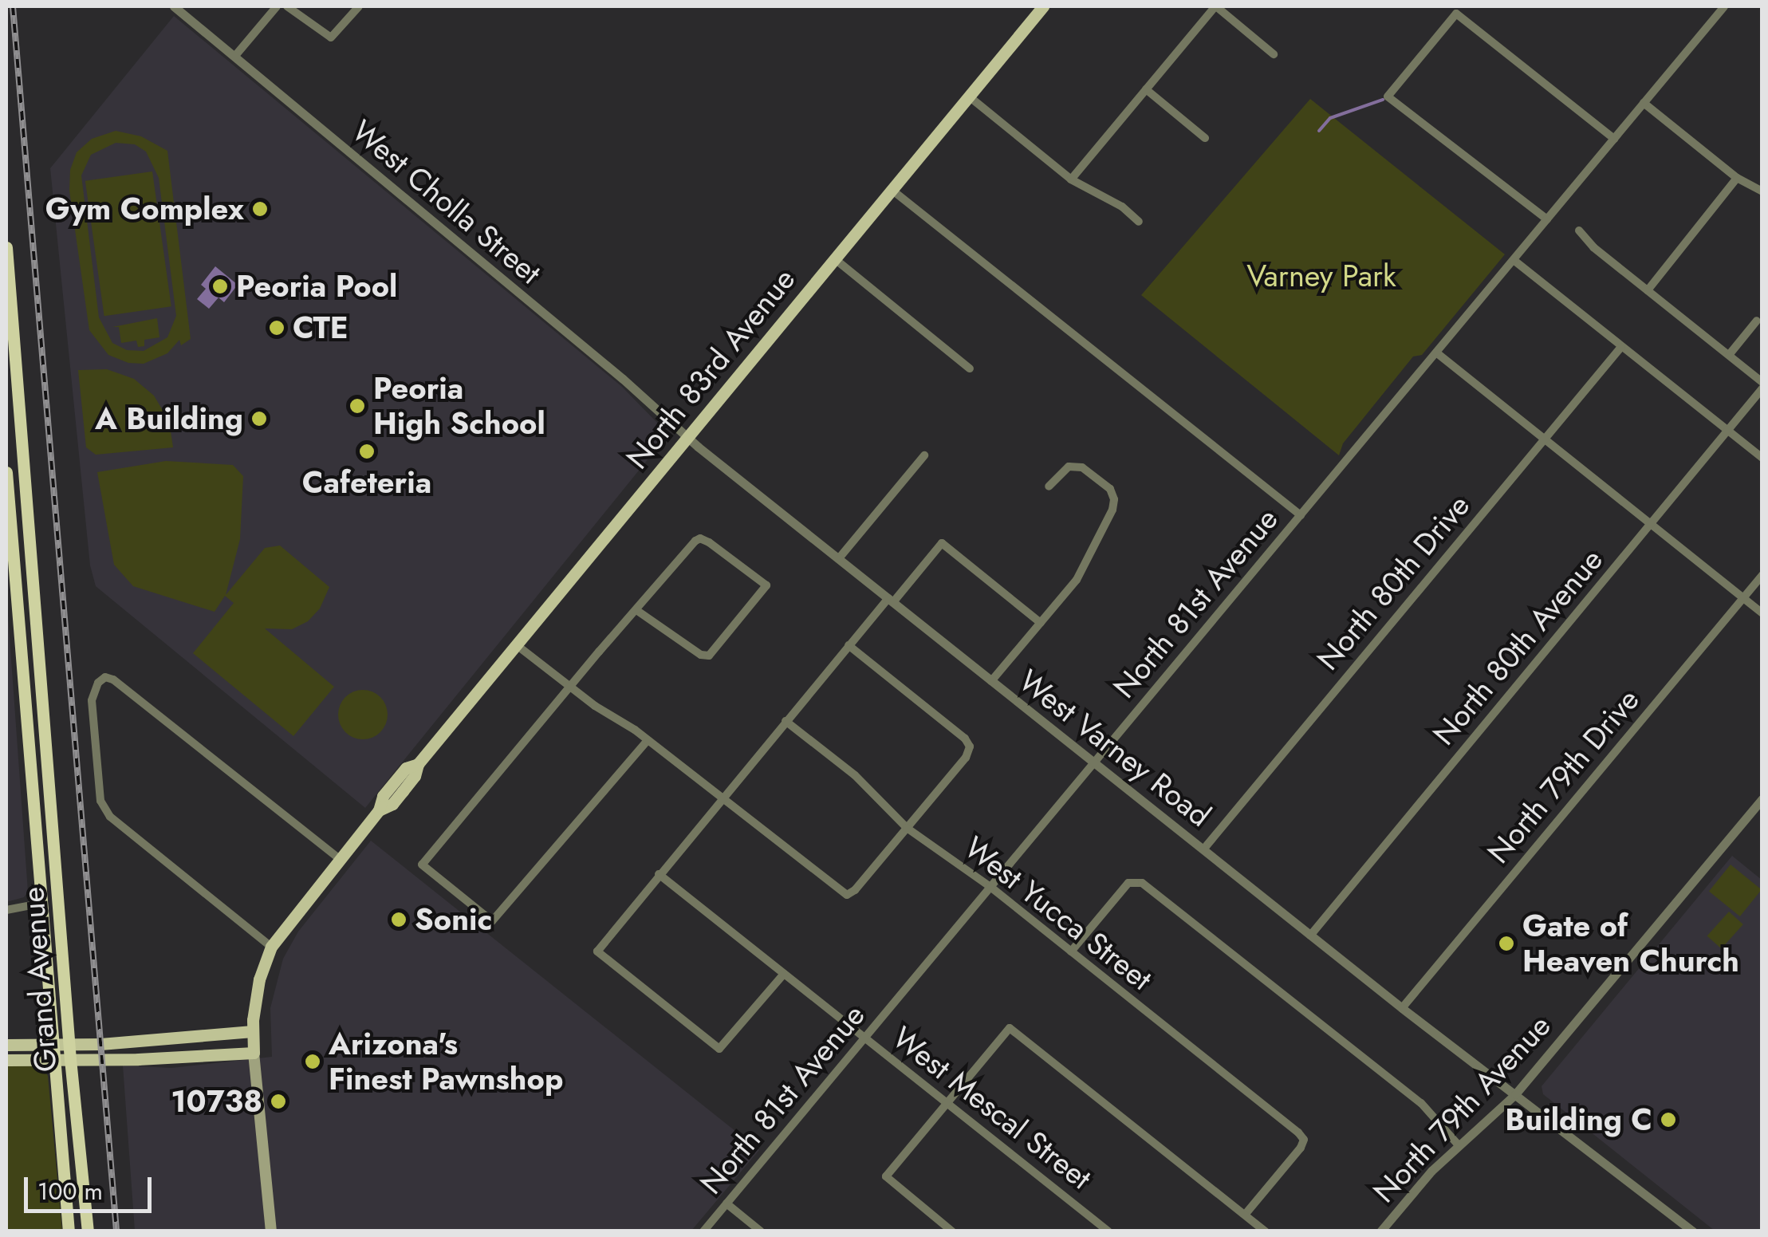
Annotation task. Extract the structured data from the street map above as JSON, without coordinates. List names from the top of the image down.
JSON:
{
  "streets": {
    "highway": ["Grand Avenue"],
    "main road": ["North 83rd Avenue"],
    "street": [
      "West Cholla Street",
      "North 80th Drive",
      "North 81st Avenue",
      "North 80th Avenue",
      "West Varney Road",
      "North 79th Drive",
      "West Yucca Street",
      "West Mescal Street",
      "North 79th Avenue"
    ]
  },
  "crossings": [
    ["West Cholla Street", "North 83rd Avenue"],
    ["West Cholla Street", "West Varney Road"],
    ["North 83rd Avenue", "West Varney Road"],
    ["North 80th Drive", "West Varney Road"],
    ["North 81st Avenue", "West Varney Road"],
    ["North 81st Avenue", "West Yucca Street"],
    ["North 81st Avenue", "West Mescal Street"],
    ["North 80th Avenue", "West Varney Road"],
    ["West Varney Road", "North 79th Drive"],
    ["West Varney Road", "North 79th Avenue"]
  ],
  "parks": ["Varney Park"],
  "places": [
    "Gym Complex",
    "Peoria Pool",
    "CTE",
    "Peoria High School",
    "A Building",
    "Cafeteria",
    "Sonic",
    "Gate of Heaven Church",
    "Arizona's Finest Pawnshop",
    "10738",
    "Building C"
  ],
  "scale_bar": "100 m"
}
